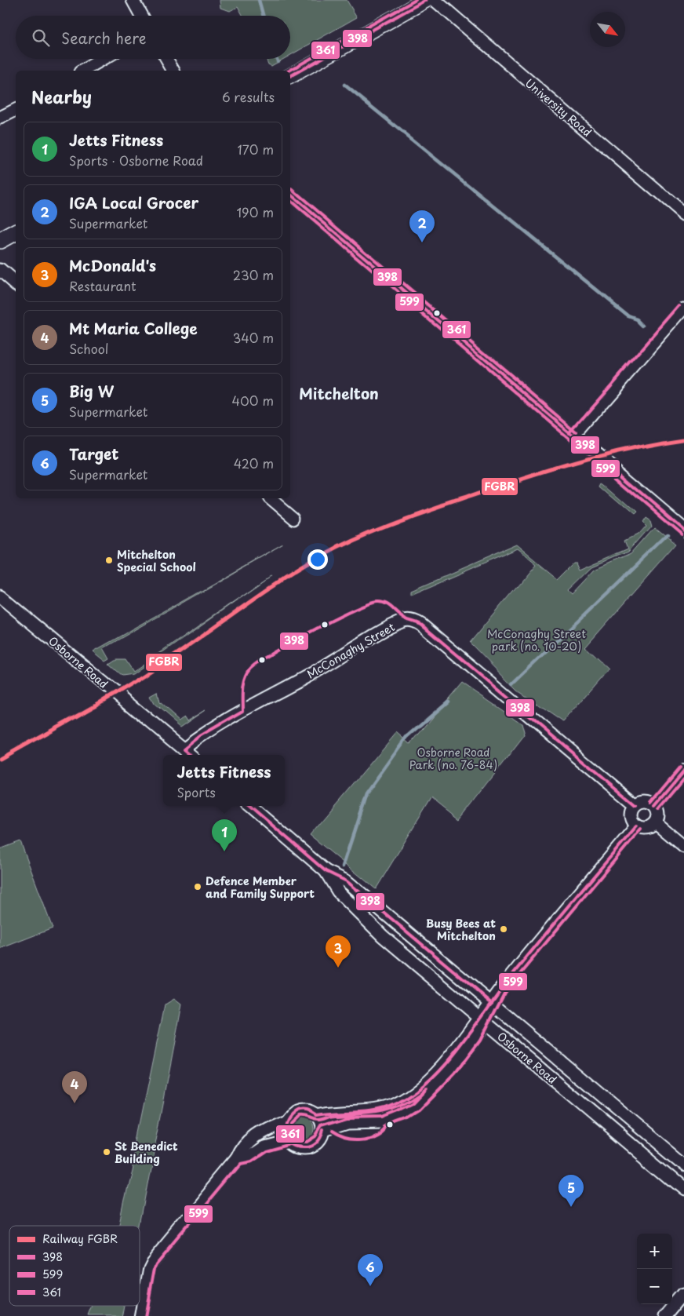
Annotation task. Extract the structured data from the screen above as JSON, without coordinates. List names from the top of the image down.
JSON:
{
  "streets": {
    "street": ["University Road", "McConaghy Street", "Osborne Road"]
  },
  "crossings": [
    ["McConaghy Street", "Osborne Road"]
  ],
  "districts": ["Mitchelton"],
  "parks": ["McConaghy Street park (no. 10-20)", "Osborne Road Park (no. 76-84)"],
  "places": [
    "Mitchelton Special School",
    "Defence Member and Family Support",
    "Busy Bees at Mitchelton",
    "St Benedict Building"
  ],
  "lines": [
    "transit line 398",
    "transit line 361",
    "transit line 599",
    "rail line FGBR"
  ],
  "legend": [
    "Railway FGBR",
    "398",
    "599",
    "361"
  ],
  "north": "bottom right",
  "page": {
    "search": "Search here",
    "heading": ["Nearby", "6 results"],
    "list": [
      {
        "mark": "1",
        "name": "Jetts Fitness",
        "note": "Sports · Osborne Road",
        "value": "170 m"
      },
      {
        "mark": "2",
        "name": "IGA Local Grocer",
        "note": "Supermarket",
        "value": "190 m"
      },
      {
        "mark": "3",
        "name": "McDonald's",
        "note": "Restaurant",
        "value": "230 m"
      },
      {
        "mark": "4",
        "name": "Mt Maria College",
        "note": "School",
        "value": "340 m"
      },
      {
        "mark": "5",
        "name": "Big W",
        "note": "Supermarket",
        "value": "400 m"
      },
      {
        "mark": "6",
        "name": "Target",
        "note": "Supermarket",
        "value": "420 m"
      }
    ],
    "pins": [
      "2",
      "1",
      "3",
      "4",
      "5",
      "6"
    ],
    "popup": ["Jetts Fitness", "Sports"],
    "map_buttons": ["+", "−"]
  }
}
